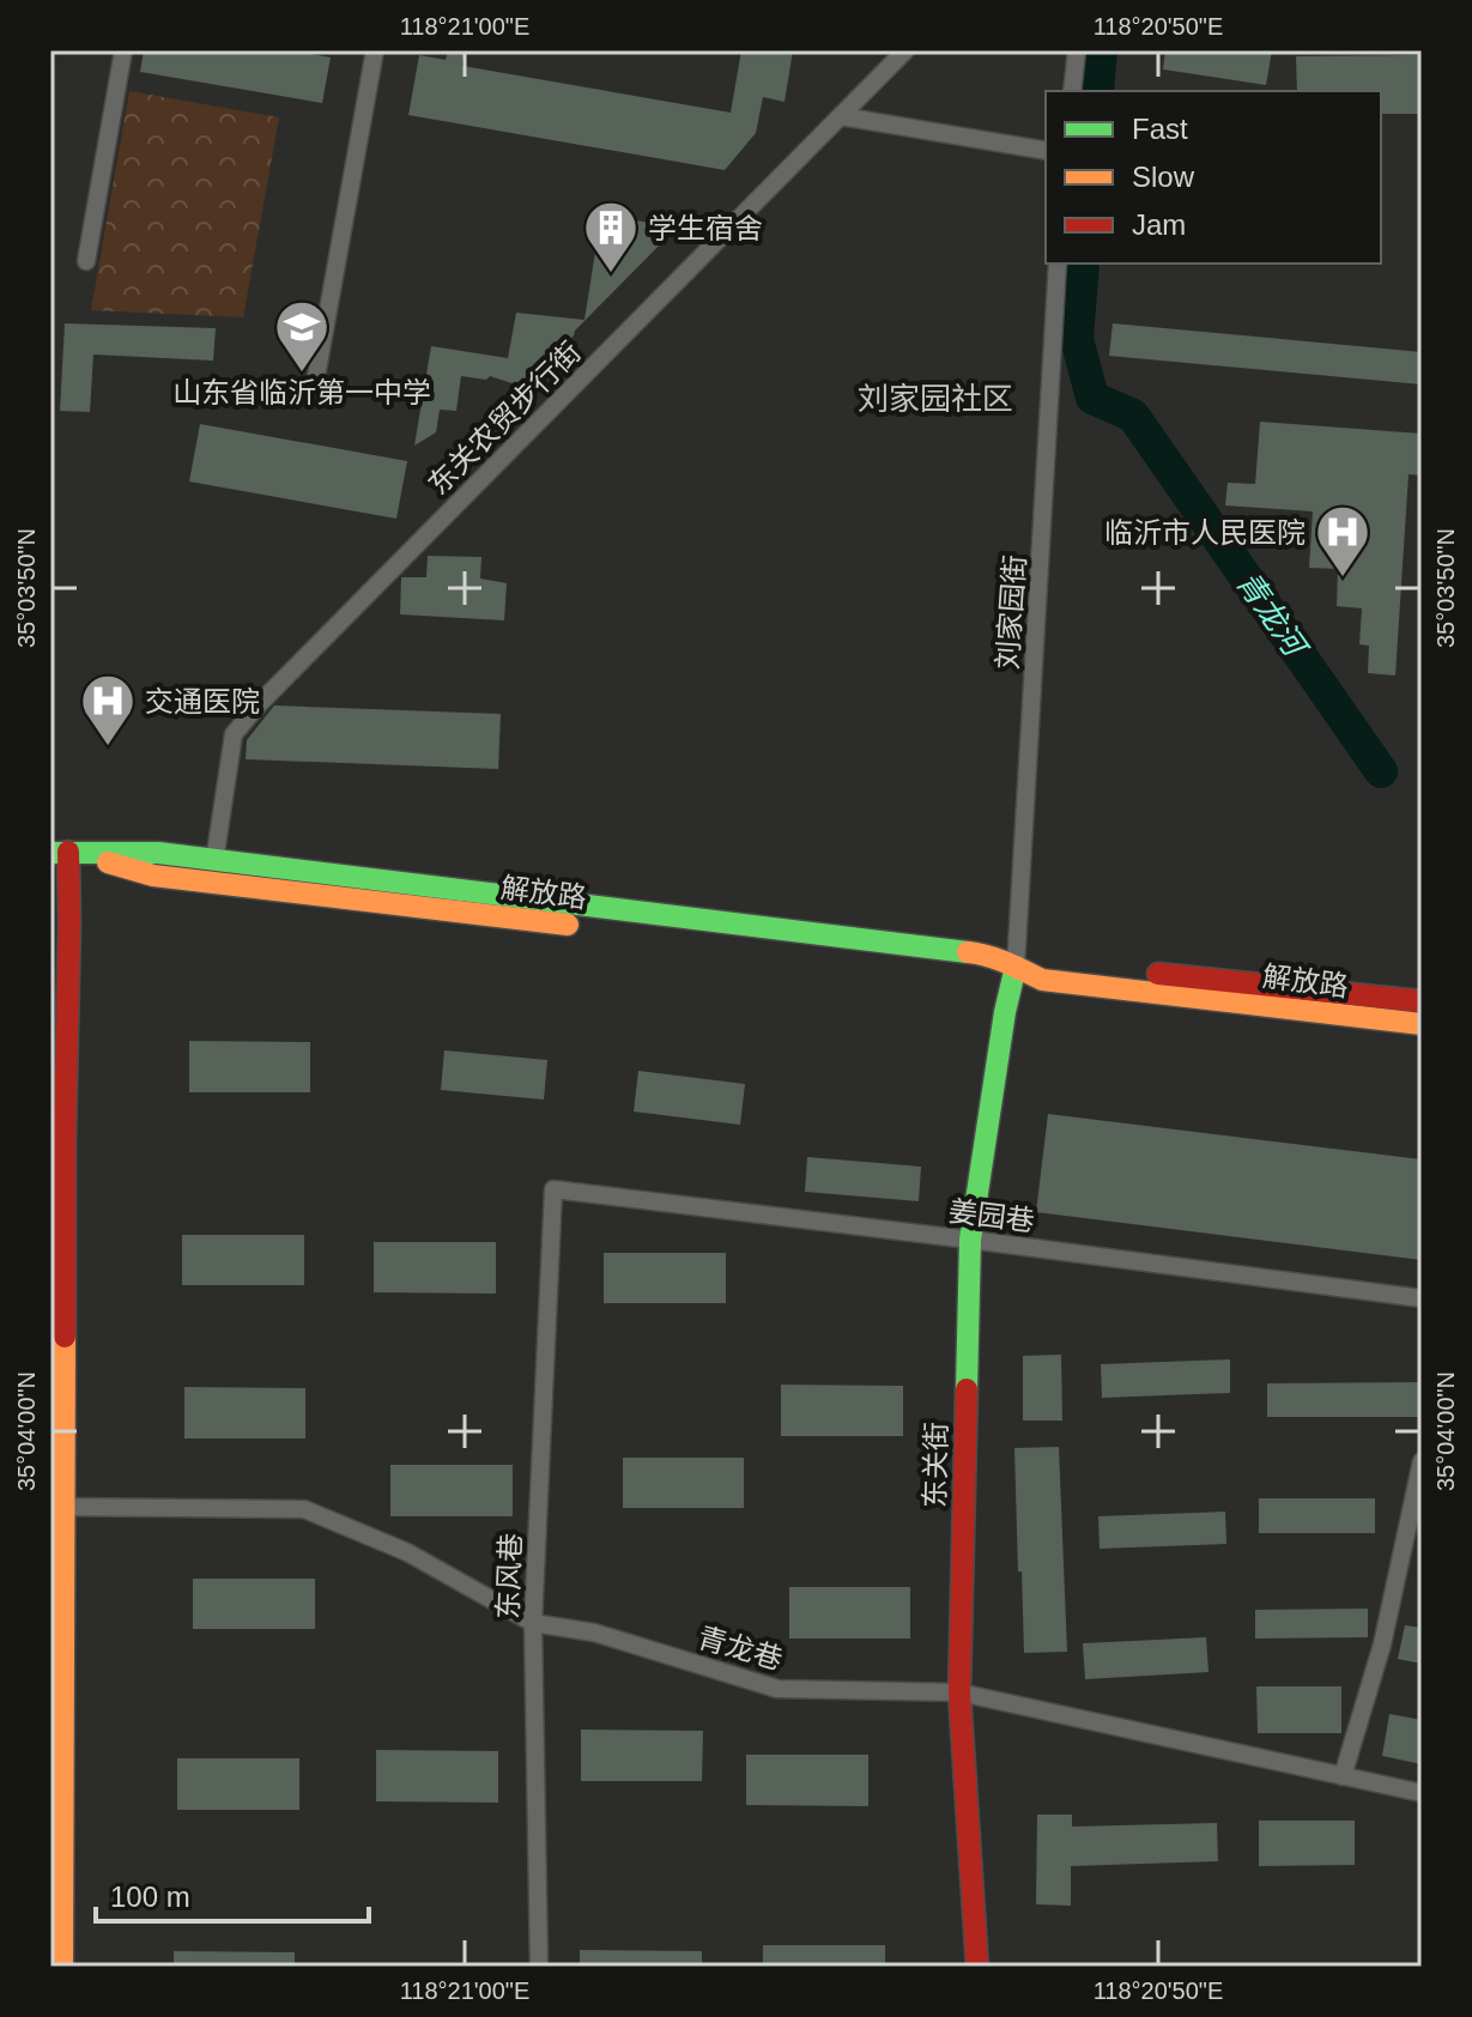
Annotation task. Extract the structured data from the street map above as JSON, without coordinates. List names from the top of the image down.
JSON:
{
  "streets": {
    "main road": ["解放路", "东关街"],
    "street": [
      "东关农贸步行街",
      "刘家园街",
      "姜园巷",
      "东风巷",
      "青龙巷"
    ]
  },
  "crossings": [
    ["东关农贸步行街", "解放路"],
    ["刘家园街", "解放路"],
    ["刘家园街", "东关街"],
    ["解放路", "东关街"],
    ["姜园巷", "东关街"],
    ["姜园巷", "东风巷"],
    ["东关街", "青龙巷"],
    ["东风巷", "青龙巷"]
  ],
  "districts": ["刘家园社区"],
  "water": ["青龙河"],
  "places": {
    "building": ["学生宿舍"],
    "school or university": ["山东省临沂第一中学"],
    "hospital": ["临沂市人民医院", "交通医院"]
  },
  "legend": ["Fast", "Slow", "Jam"],
  "scale_bar": "100 m",
  "coordinates": [
    "118°21'00\"E",
    "118°20'50\"E",
    "35°03'50\"N",
    "35°04'00\"N"
  ]
}
